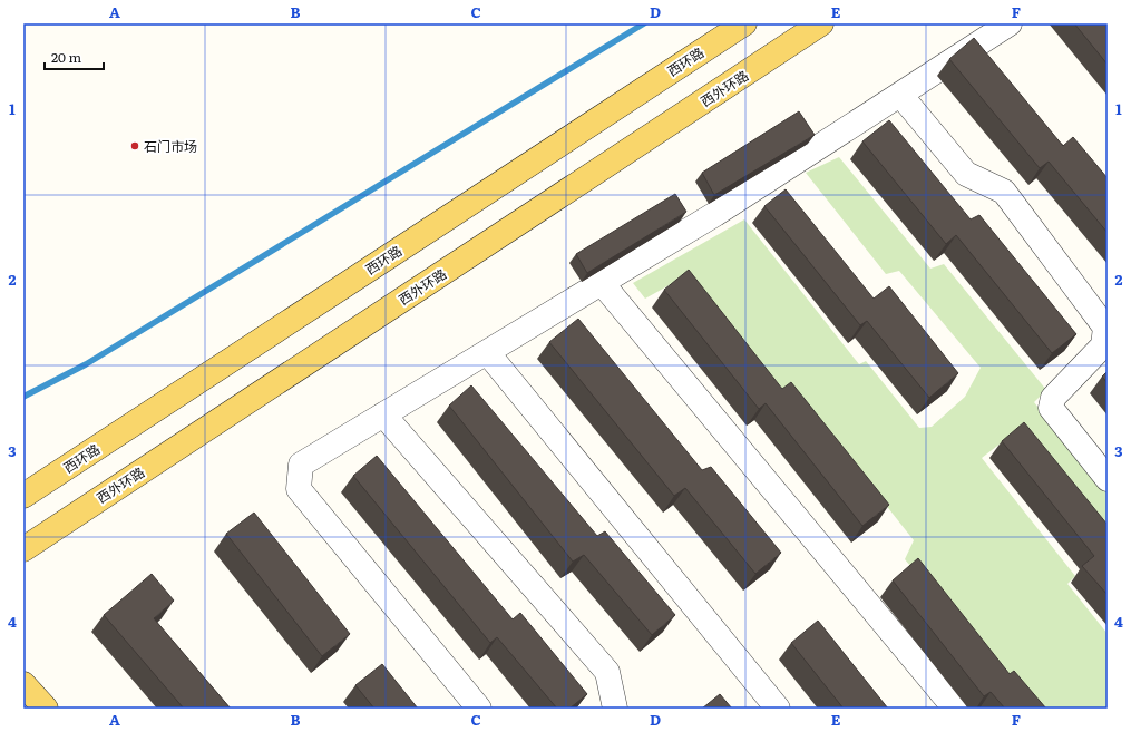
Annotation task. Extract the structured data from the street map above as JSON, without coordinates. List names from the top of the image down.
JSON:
{
  "streets": {
    "main road": ["西环路", "西外环路"]
  },
  "places": ["石门市场"],
  "scale_bar": "20 m",
  "grid": {
    "columns": [
      "A",
      "B",
      "C",
      "D",
      "E",
      "F"
    ],
    "rows": [
      "1",
      "2",
      "3",
      "4"
    ]
  }
}
